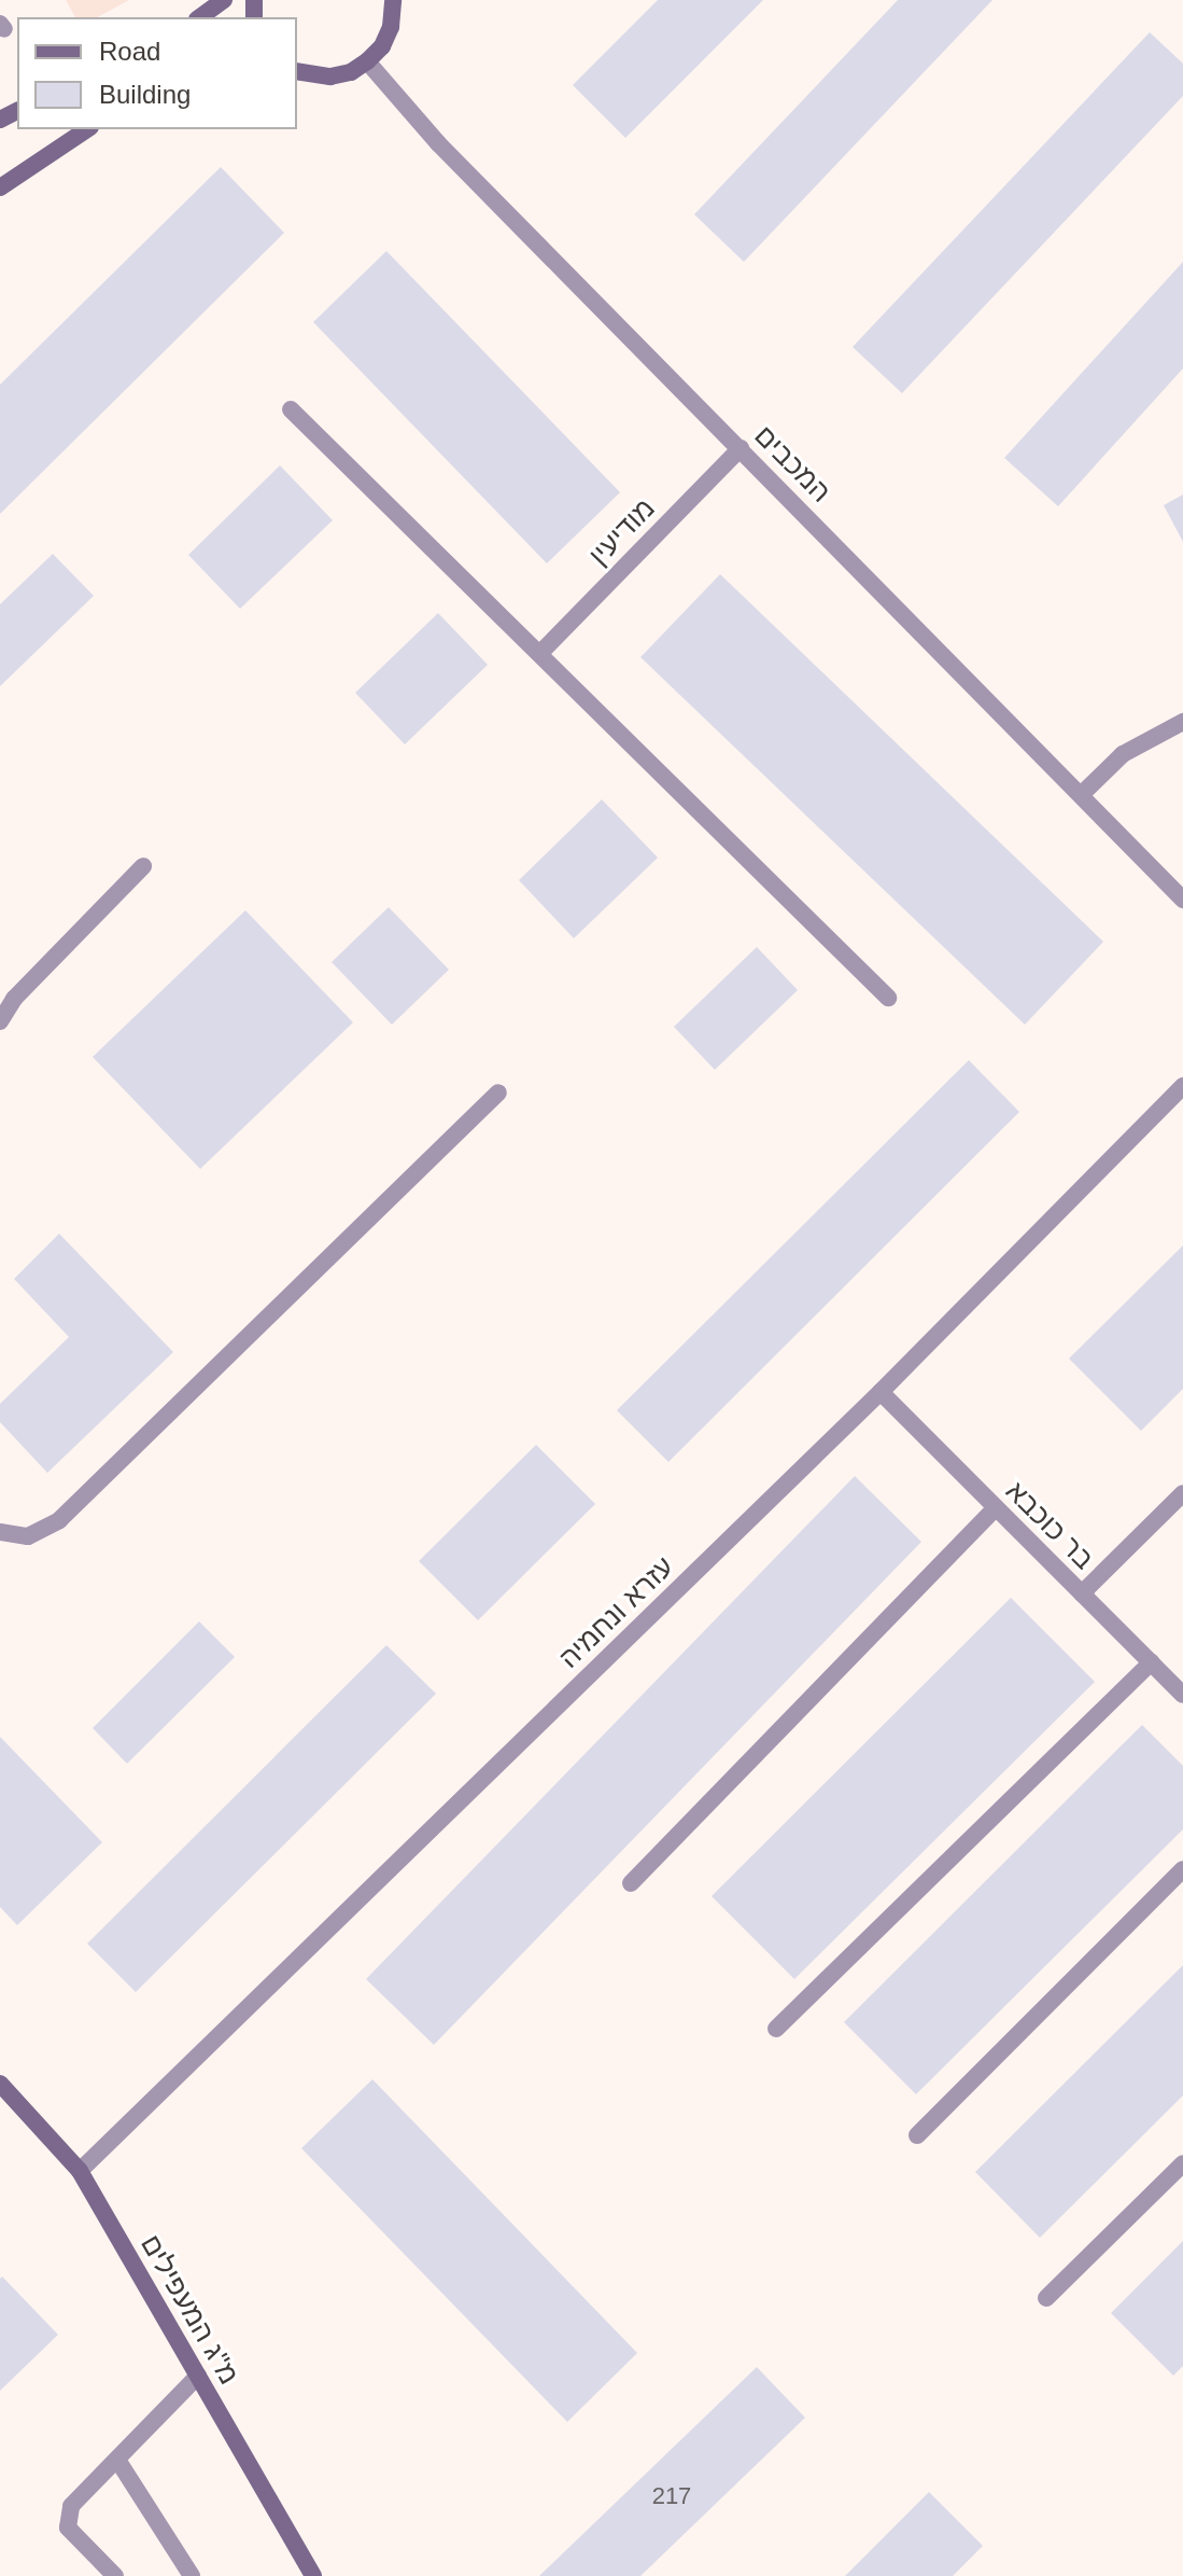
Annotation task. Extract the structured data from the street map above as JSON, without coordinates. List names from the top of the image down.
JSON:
{
  "streets": {
    "street": [
      "המכבים",
      "מודיעין",
      "בר כוכבא",
      "עזרא ונחמיה",
      "מ\"ג המעפילים"
    ]
  },
  "crossings": [
    ["המכבים", "מודיעין"],
    ["בר כוכבא", "עזרא ונחמיה"],
    ["עזרא ונחמיה", "מ\"ג המעפילים"]
  ],
  "house_numbers": ["217"],
  "legend": ["Road", "Building"]
}
